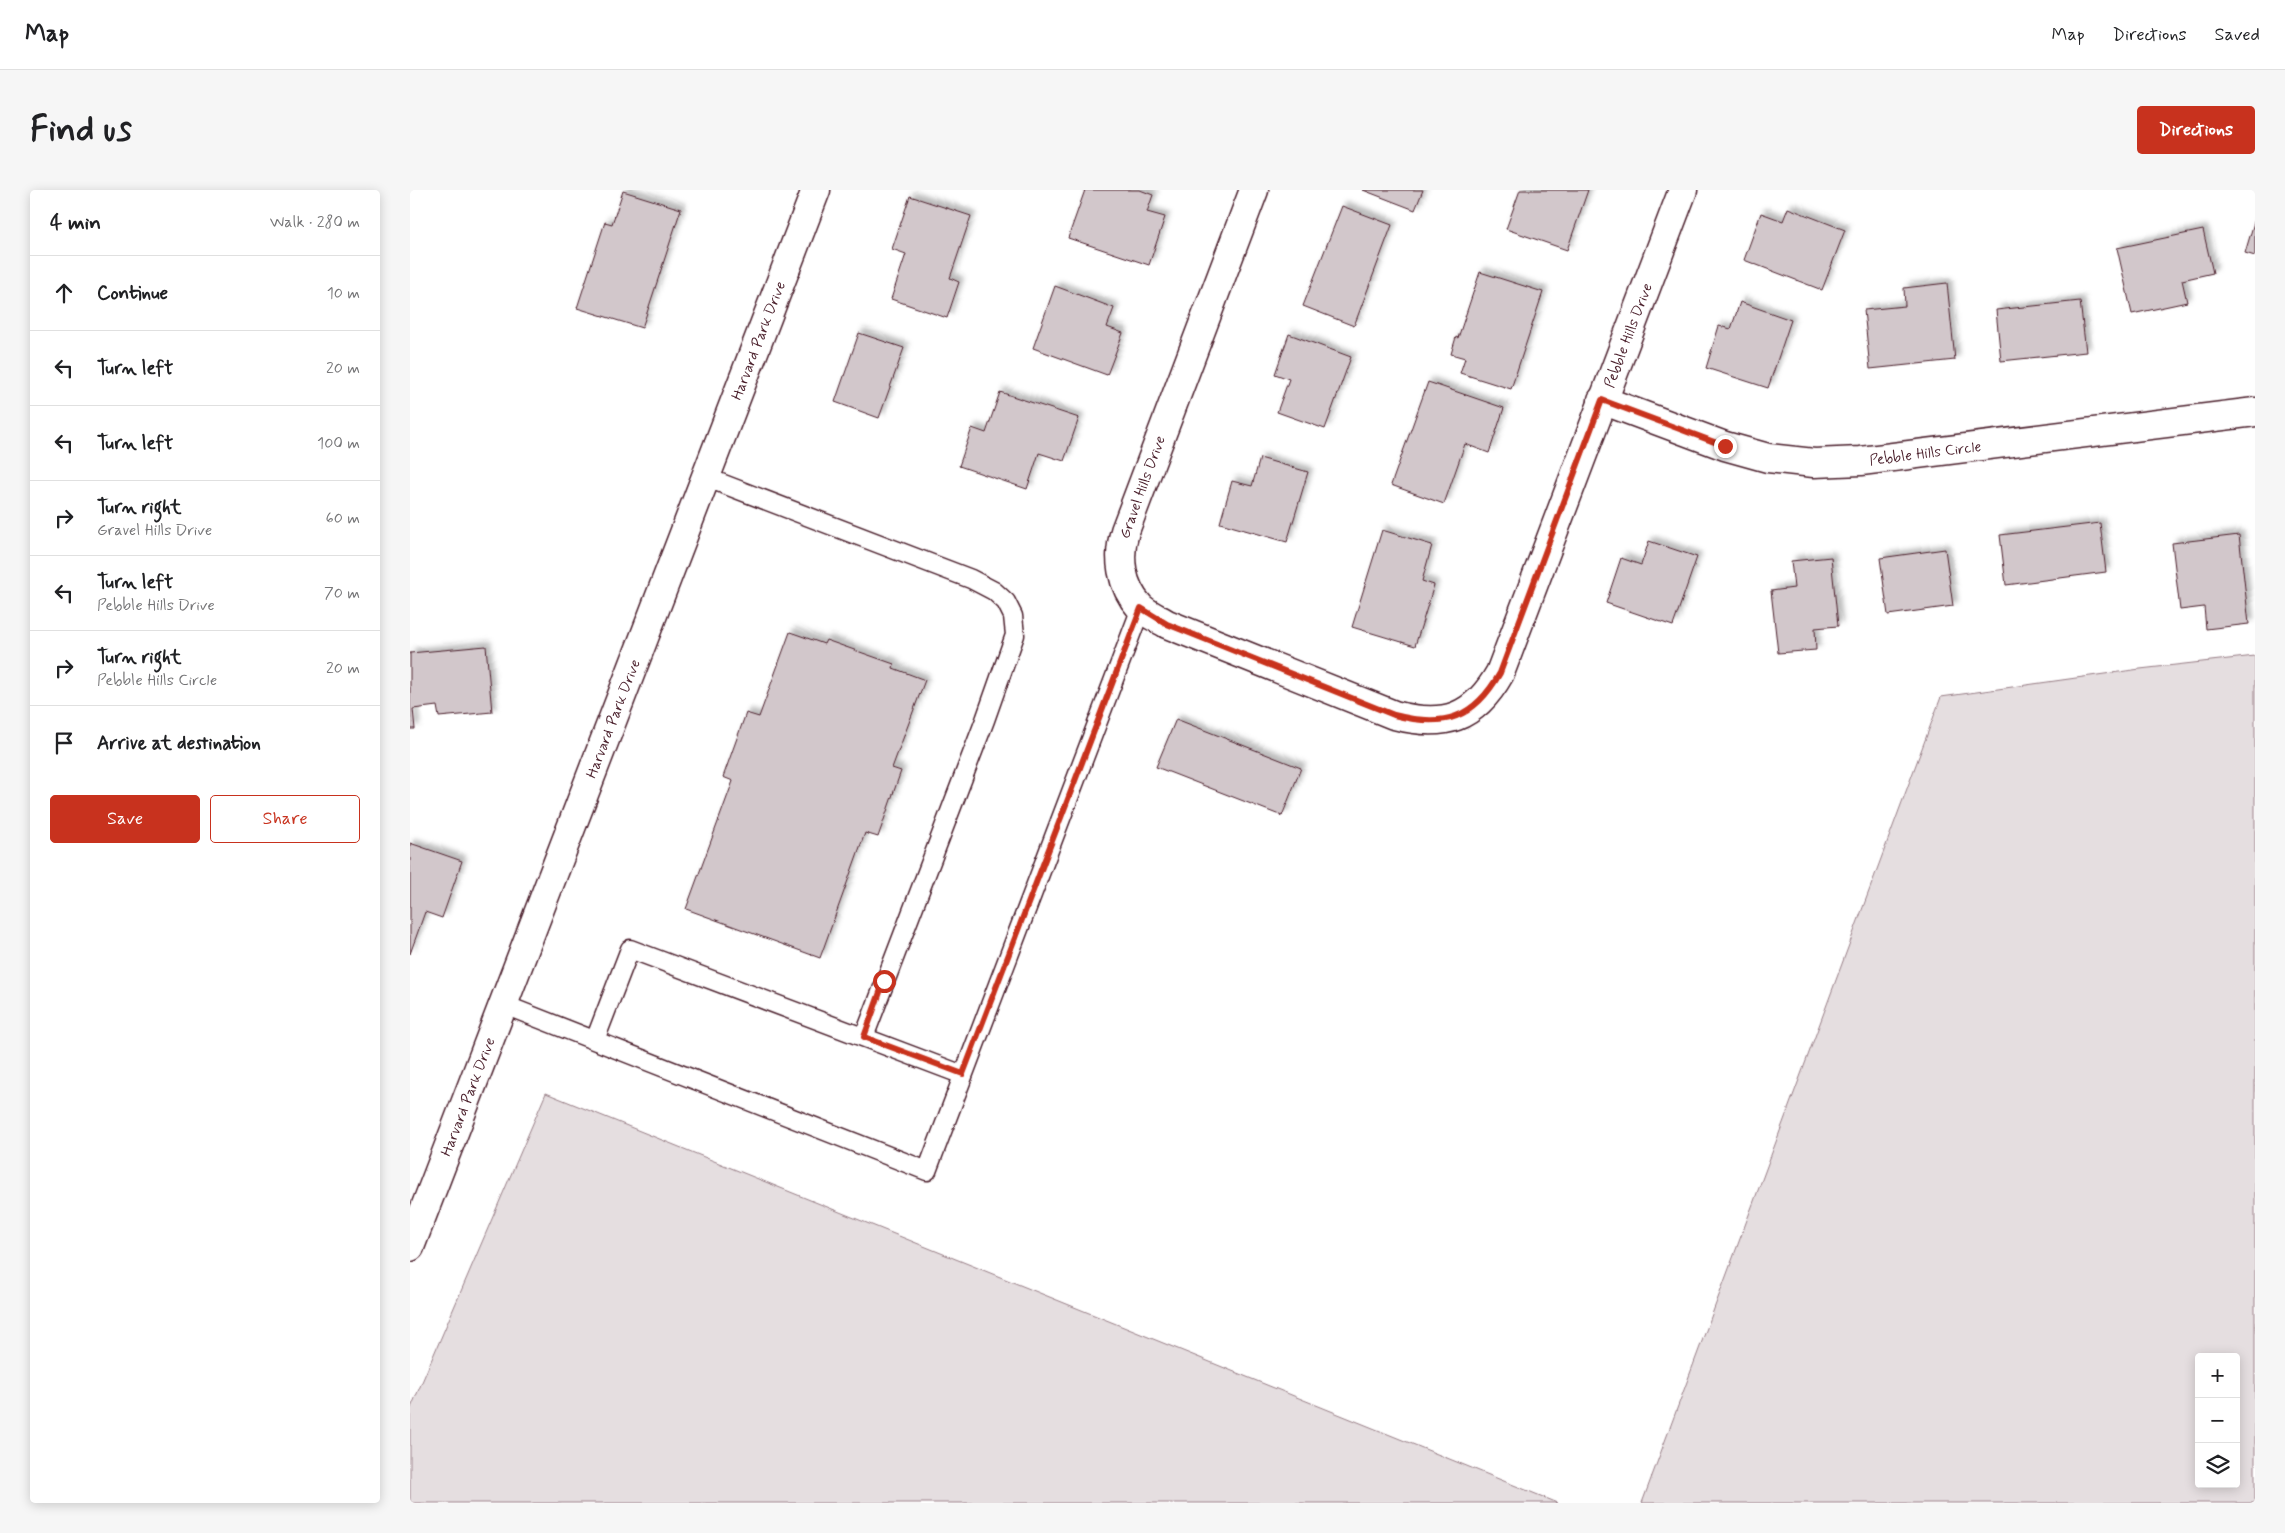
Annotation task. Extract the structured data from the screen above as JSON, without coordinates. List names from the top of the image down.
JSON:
{
  "streets": {
    "street": [
      "Pebble Hills Drive",
      "Harvard Park Drive",
      "Pebble Hills Circle",
      "Gravel Hills Drive"
    ]
  },
  "crossings": [
    ["Pebble Hills Drive", "Pebble Hills Circle"],
    ["Pebble Hills Drive", "Gravel Hills Drive"]
  ],
  "page": {
    "header": "Map",
    "nav": ["Map", "Directions", "Saved"],
    "buttons": [
      "Directions",
      ["Save", "Share"]
    ],
    "title": "Find us",
    "heading": ["4 min", "Walk · 280 m"],
    "list": [
      ["Continue", "10 m"],
      ["Turn left", "20 m"],
      ["Turn left", "100 m"],
      ["Turn right", "Gravel Hills Drive", "60 m"],
      ["Turn left", "Pebble Hills Drive", "70 m"],
      ["Turn right", "Pebble Hills Circle", "20 m"],
      "Arrive at destination"
    ],
    "map_buttons": ["+", "−"]
  }
}
